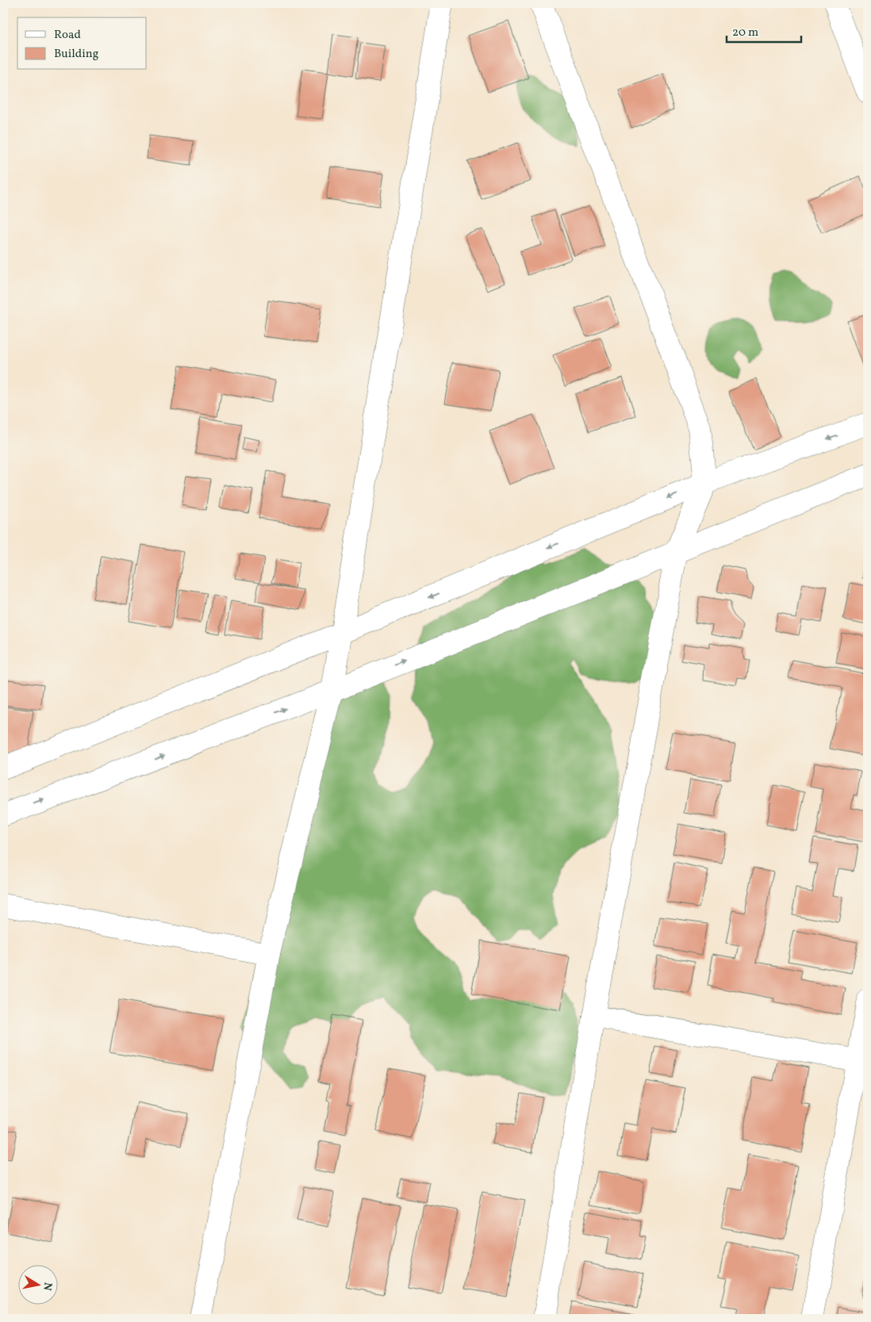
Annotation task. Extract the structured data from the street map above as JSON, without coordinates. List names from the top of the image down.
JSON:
{
  "legend": ["Road", "Building"],
  "scale_bar": "20 m",
  "north": "right"
}
